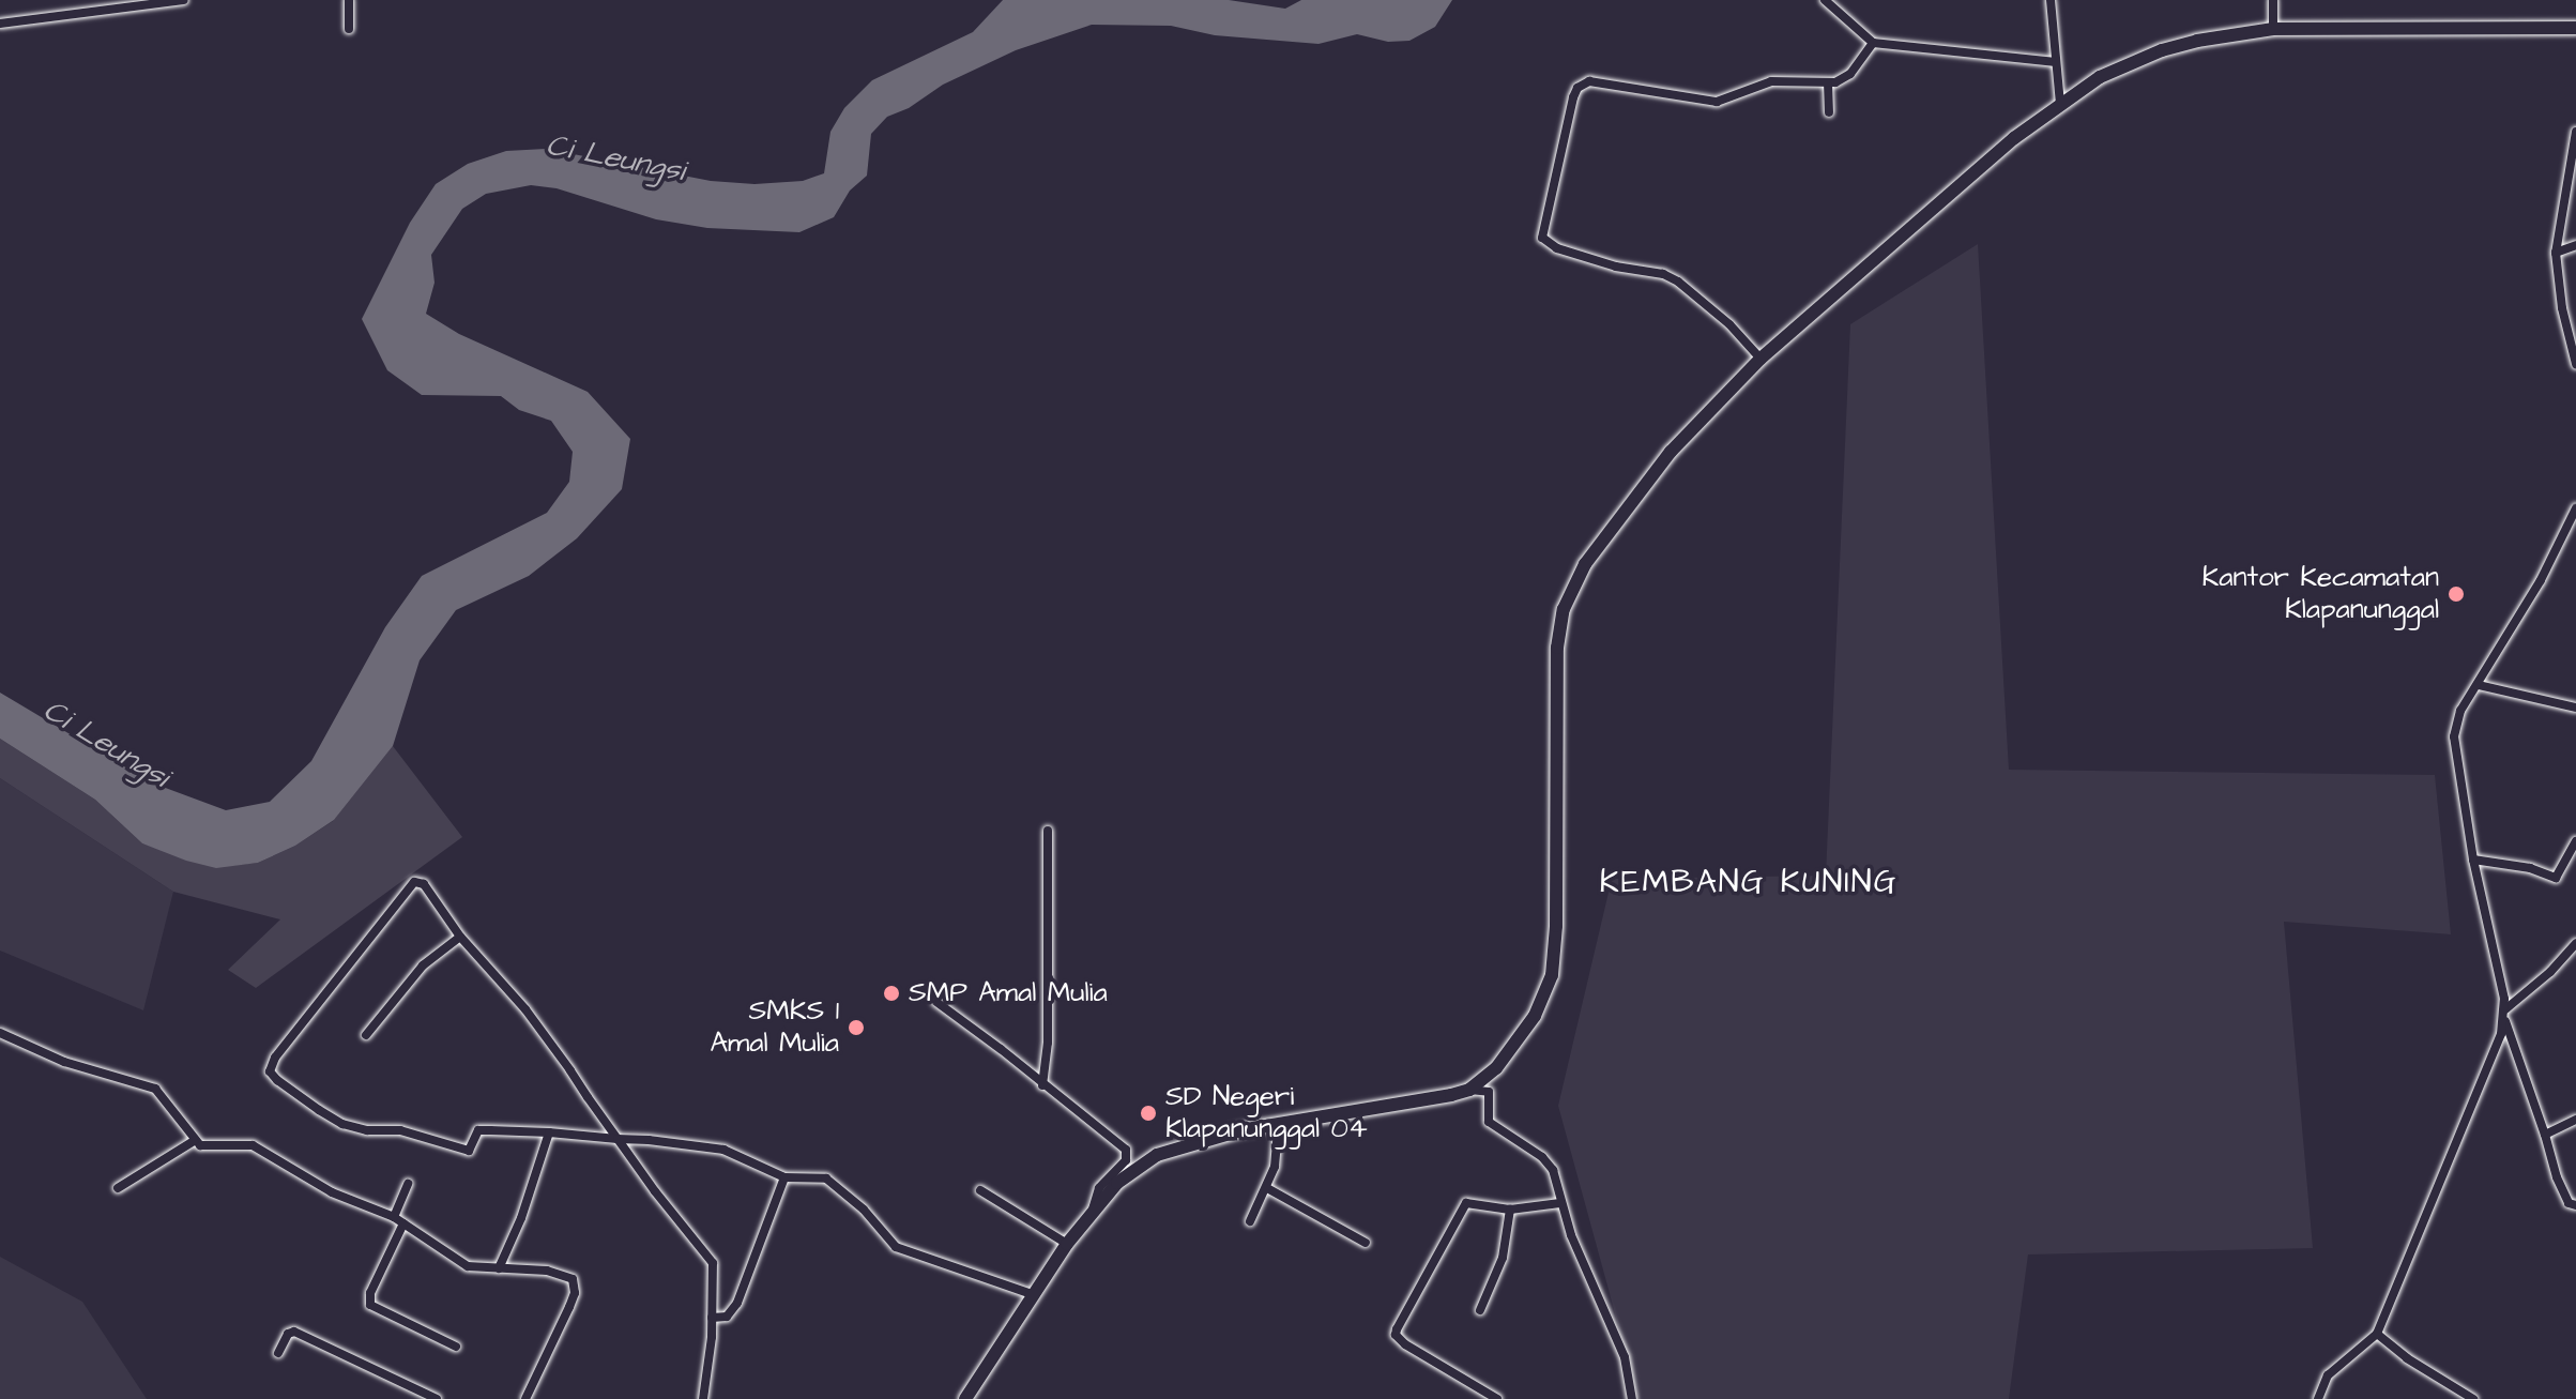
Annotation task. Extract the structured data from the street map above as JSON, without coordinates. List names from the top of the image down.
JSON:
{
  "districts": ["KEMBANG KUNING"],
  "water": ["Ci Leungsi"],
  "places": [
    "Kantor Kecamatan Klapanunggal",
    "SMP Amal Mulia",
    "SMKS 1 Amal Mulia",
    "SD Negeri Klapanunggal 04"
  ]
}
